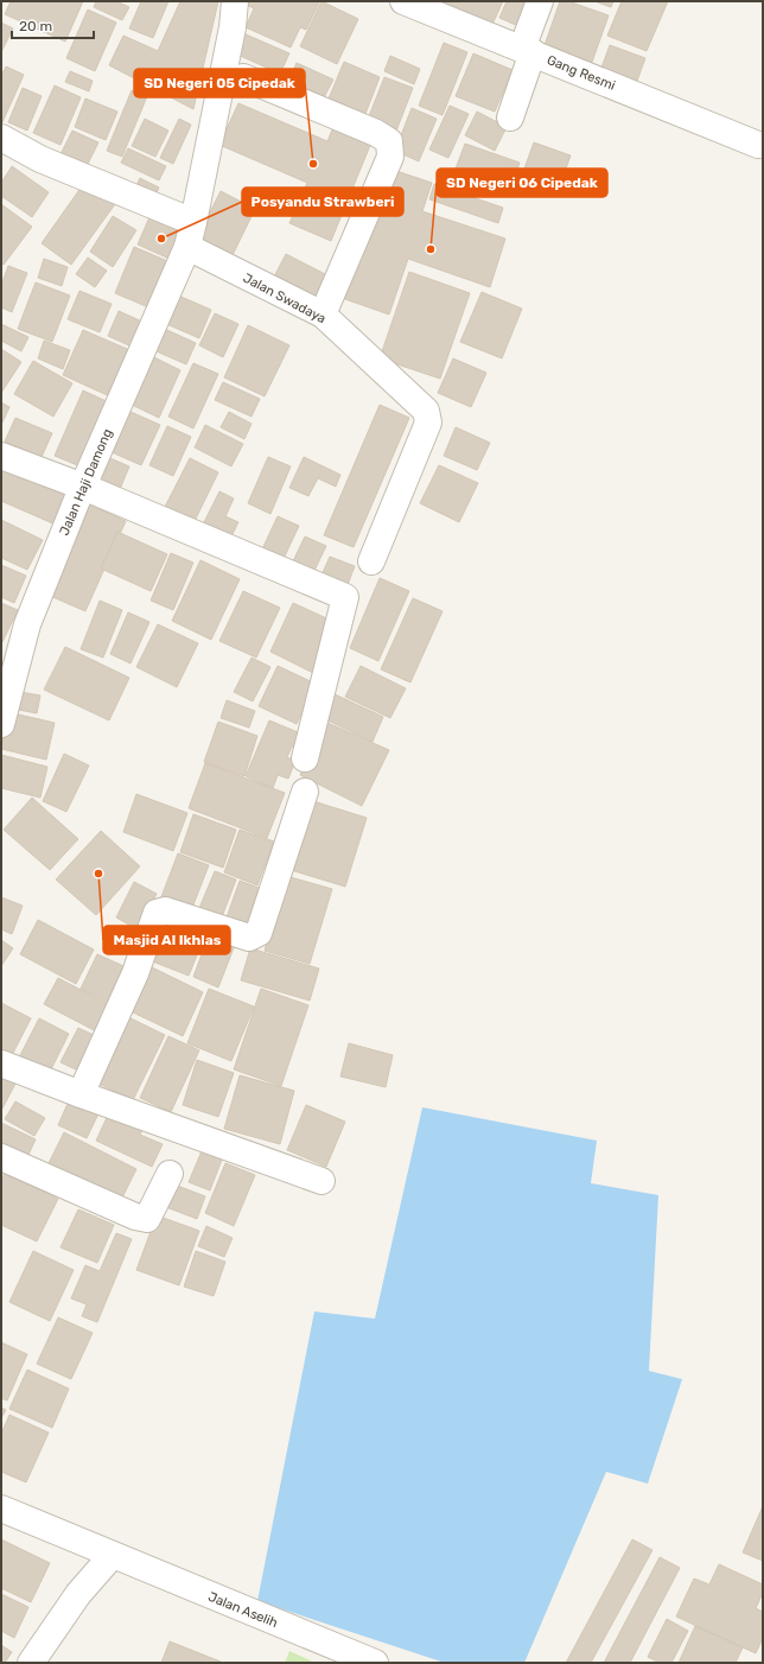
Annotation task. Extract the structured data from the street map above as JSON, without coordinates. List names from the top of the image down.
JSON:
{
  "streets": {
    "street": [
      "Gang Resmi",
      "Jalan Swadaya",
      "Jalan Haji Damong",
      "Jalan Aselih"
    ]
  },
  "crossings": [
    ["Jalan Swadaya", "Jalan Haji Damong"]
  ],
  "places": [
    "SD Negeri 05 Cipedak",
    "Posyandu Strawberi",
    "SD Negeri 06 Cipedak",
    "Masjid Al Ikhlas"
  ],
  "scale_bar": "20 m"
}
